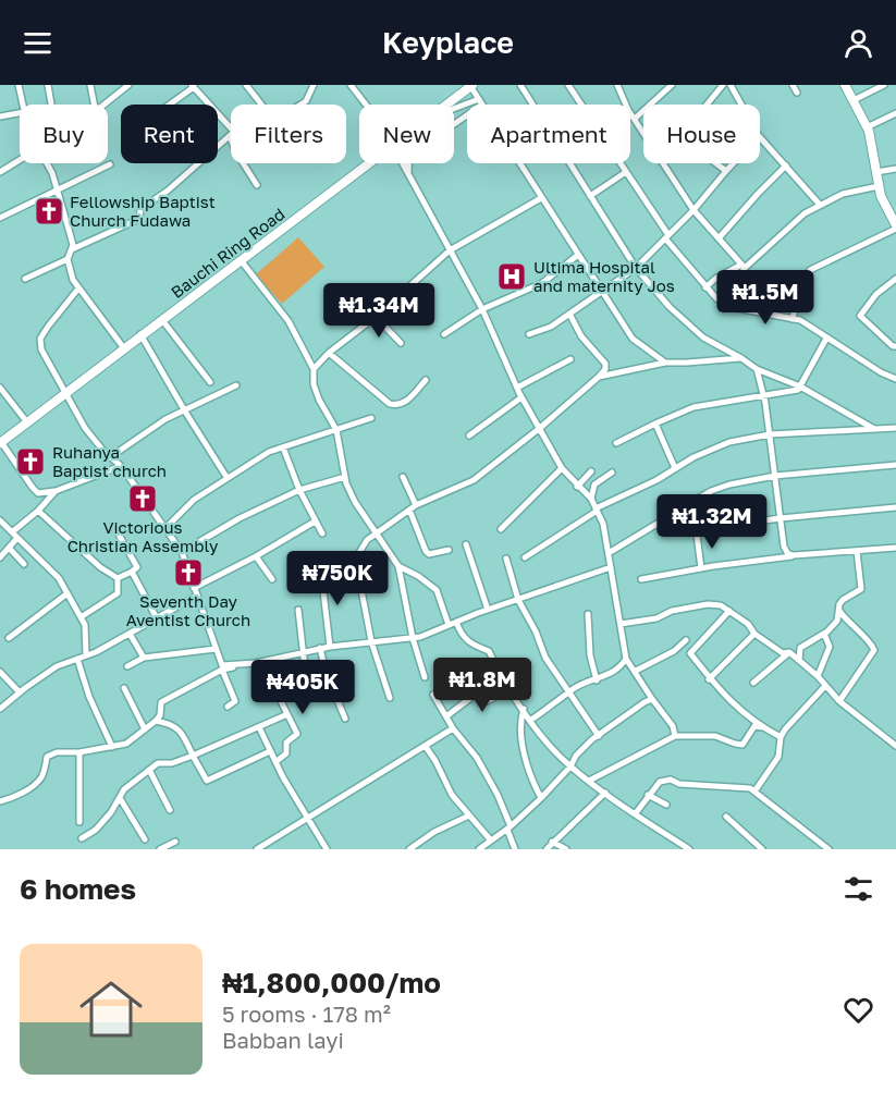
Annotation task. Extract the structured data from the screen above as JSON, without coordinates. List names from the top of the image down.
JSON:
{
  "streets": {
    "main road": ["Bauchi Ring Road"]
  },
  "places": {
    "church": [
      "Fellowship Baptist Church Fudawa",
      "Ruhanya Baptist church",
      "Victorious Christian Assembly",
      "Seventh Day Aventist Church"
    ],
    "hospital": ["Ultima Hospital and maternity Jos"]
  },
  "page": {
    "header": "Keyplace",
    "chip": [
      "Buy",
      "Rent",
      "Filters",
      "New",
      "Apartment",
      "House"
    ],
    "price": [
      "₦1.5M",
      "₦1.34M",
      "₦1.32M",
      "₦750K",
      "₦1.8M",
      "₦405K"
    ],
    "heading": "6 homes",
    "list": [
      {
        "name": "₦1,800,000/mo",
        "note": "5 rooms · 178 m² · Babban layi"
      }
    ]
  }
}
